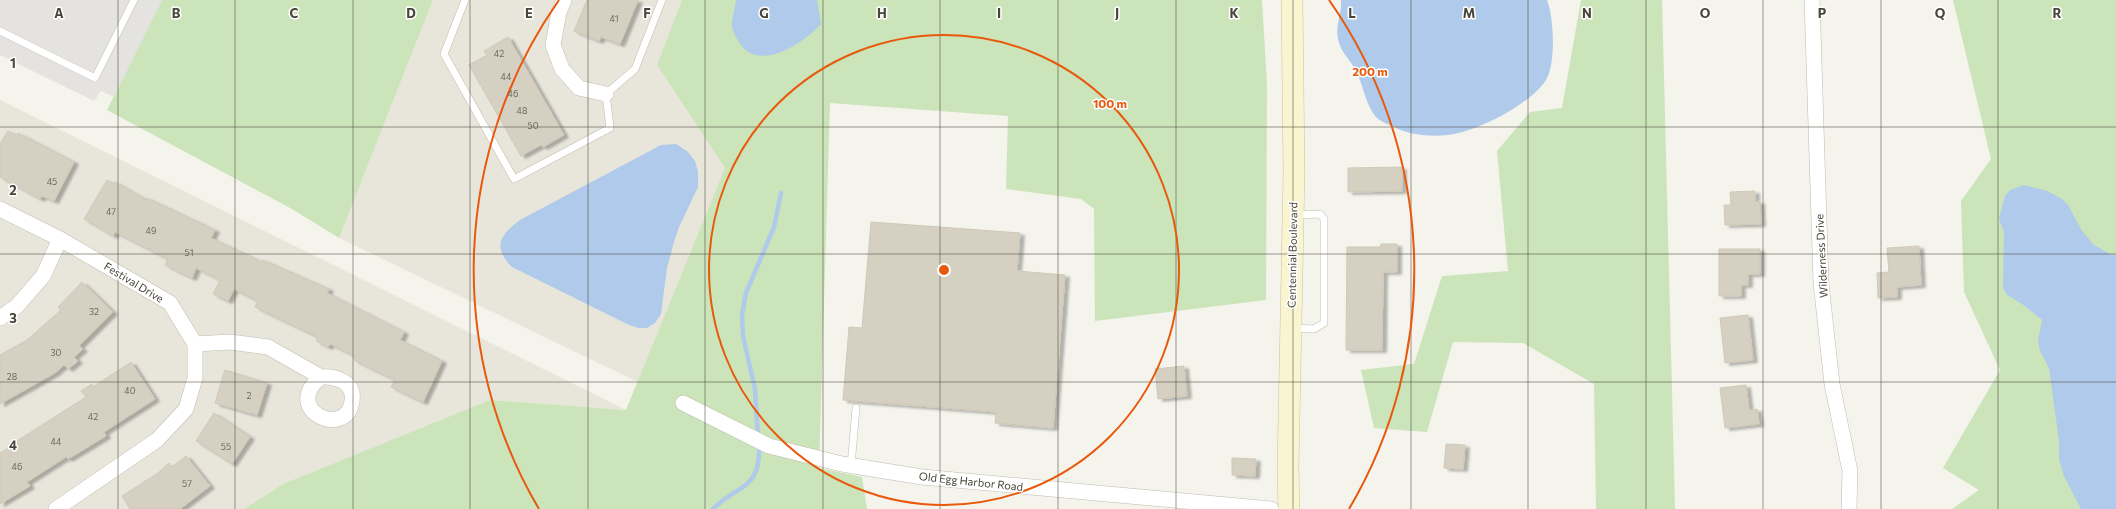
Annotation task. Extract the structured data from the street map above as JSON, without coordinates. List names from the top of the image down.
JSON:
{
  "streets": {
    "main road": ["Centennial Boulevard"],
    "street": ["Wilderness Drive", "Festival Drive", "Old Egg Harbor Road"]
  },
  "house_numbers": [
    "41",
    "42",
    "44",
    "46",
    "48",
    "50",
    "45",
    "47",
    "49",
    "51",
    "32",
    "30",
    "28",
    "40",
    "2",
    "42",
    "44",
    "55",
    "46",
    "57"
  ],
  "grid": {
    "columns": [
      "A",
      "B",
      "C",
      "D",
      "E",
      "F",
      "G",
      "H",
      "I",
      "J",
      "K",
      "L",
      "M",
      "N",
      "O",
      "P",
      "Q",
      "R"
    ],
    "rows": [
      "1",
      "2",
      "3",
      "4"
    ]
  },
  "rings": ["200 m", "100 m"]
}
